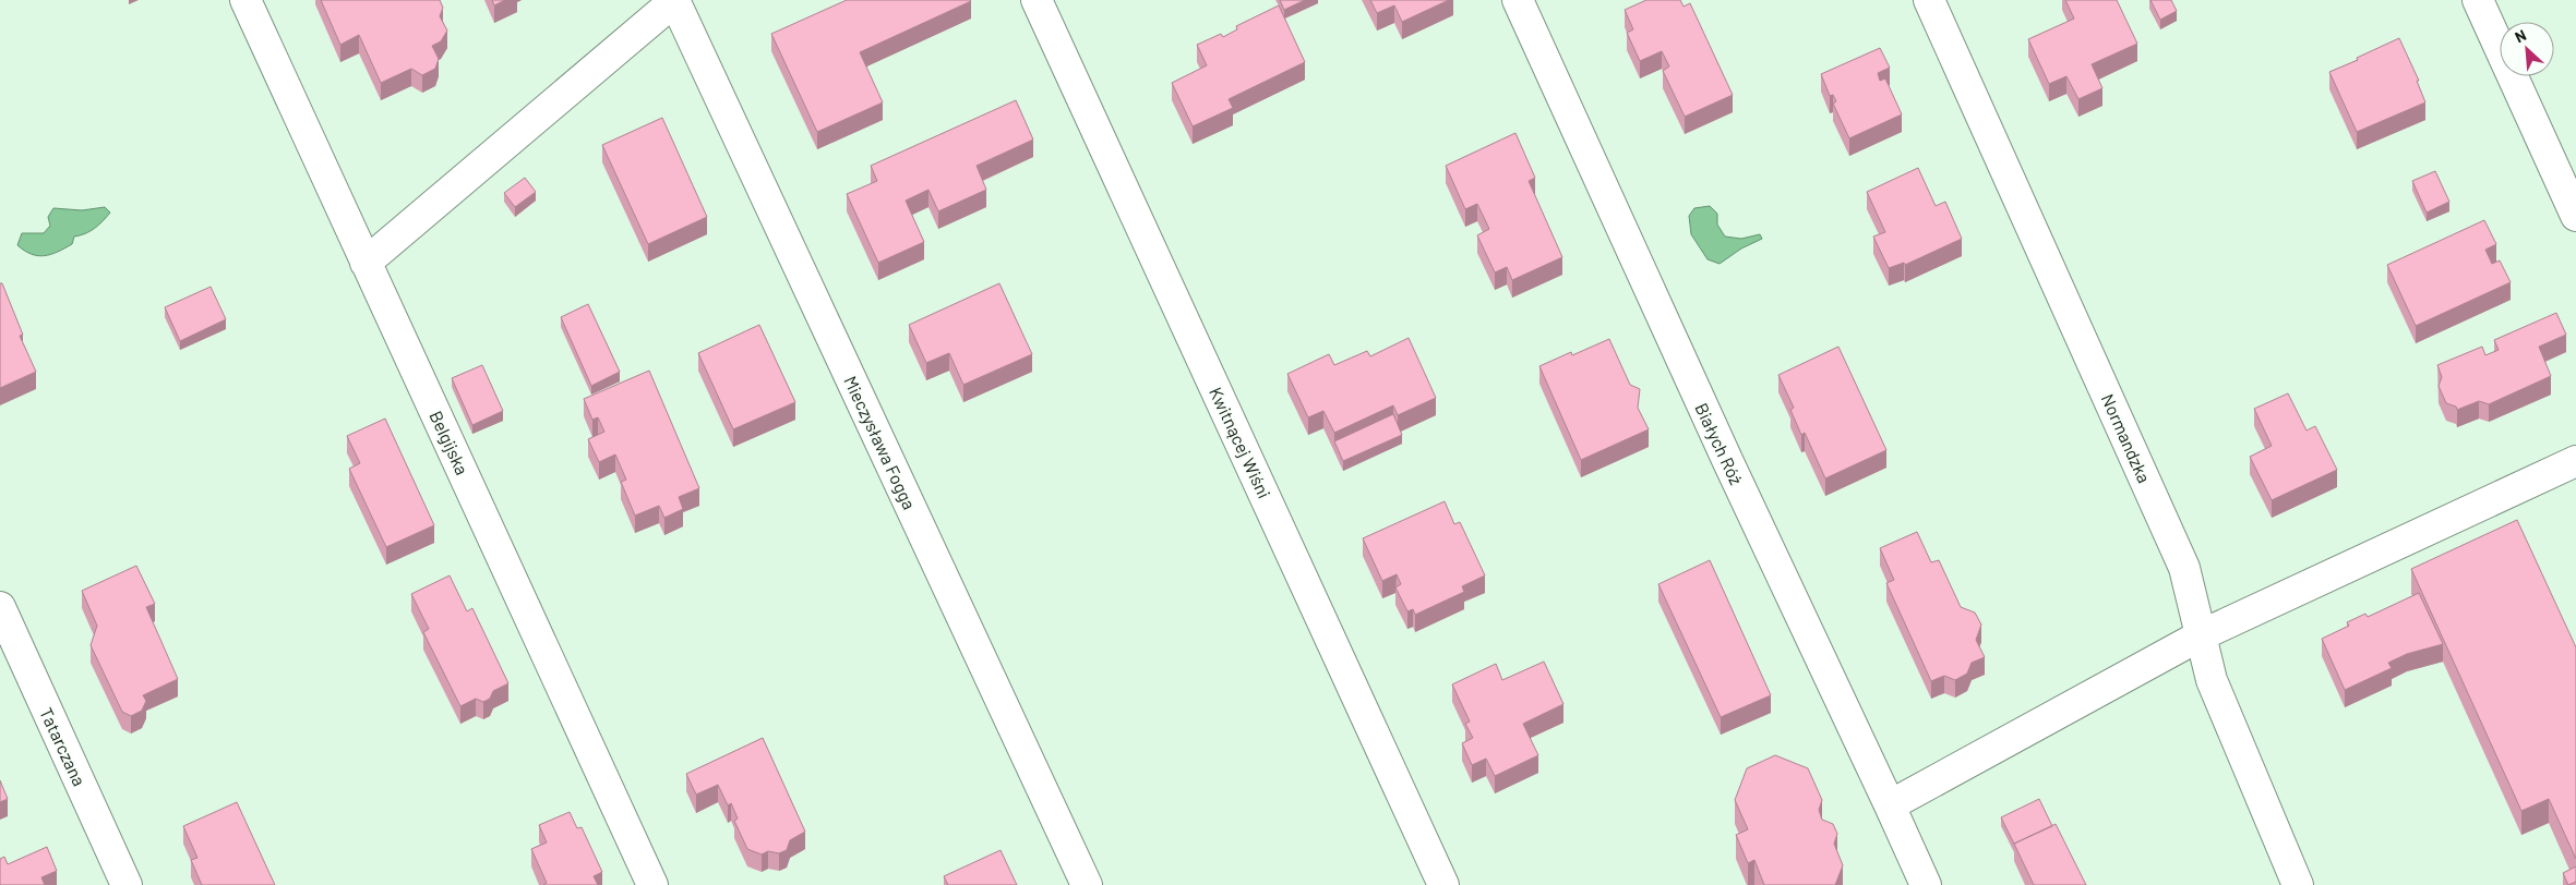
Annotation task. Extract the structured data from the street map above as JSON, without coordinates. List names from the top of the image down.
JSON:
{
  "streets": {
    "street": [
      "Normandzka",
      "Belgijska",
      "Mieczysława Fogga",
      "Kwitnącej Wiśni",
      "Białych Róż",
      "Tatarczana"
    ]
  },
  "north": "top left"
}
